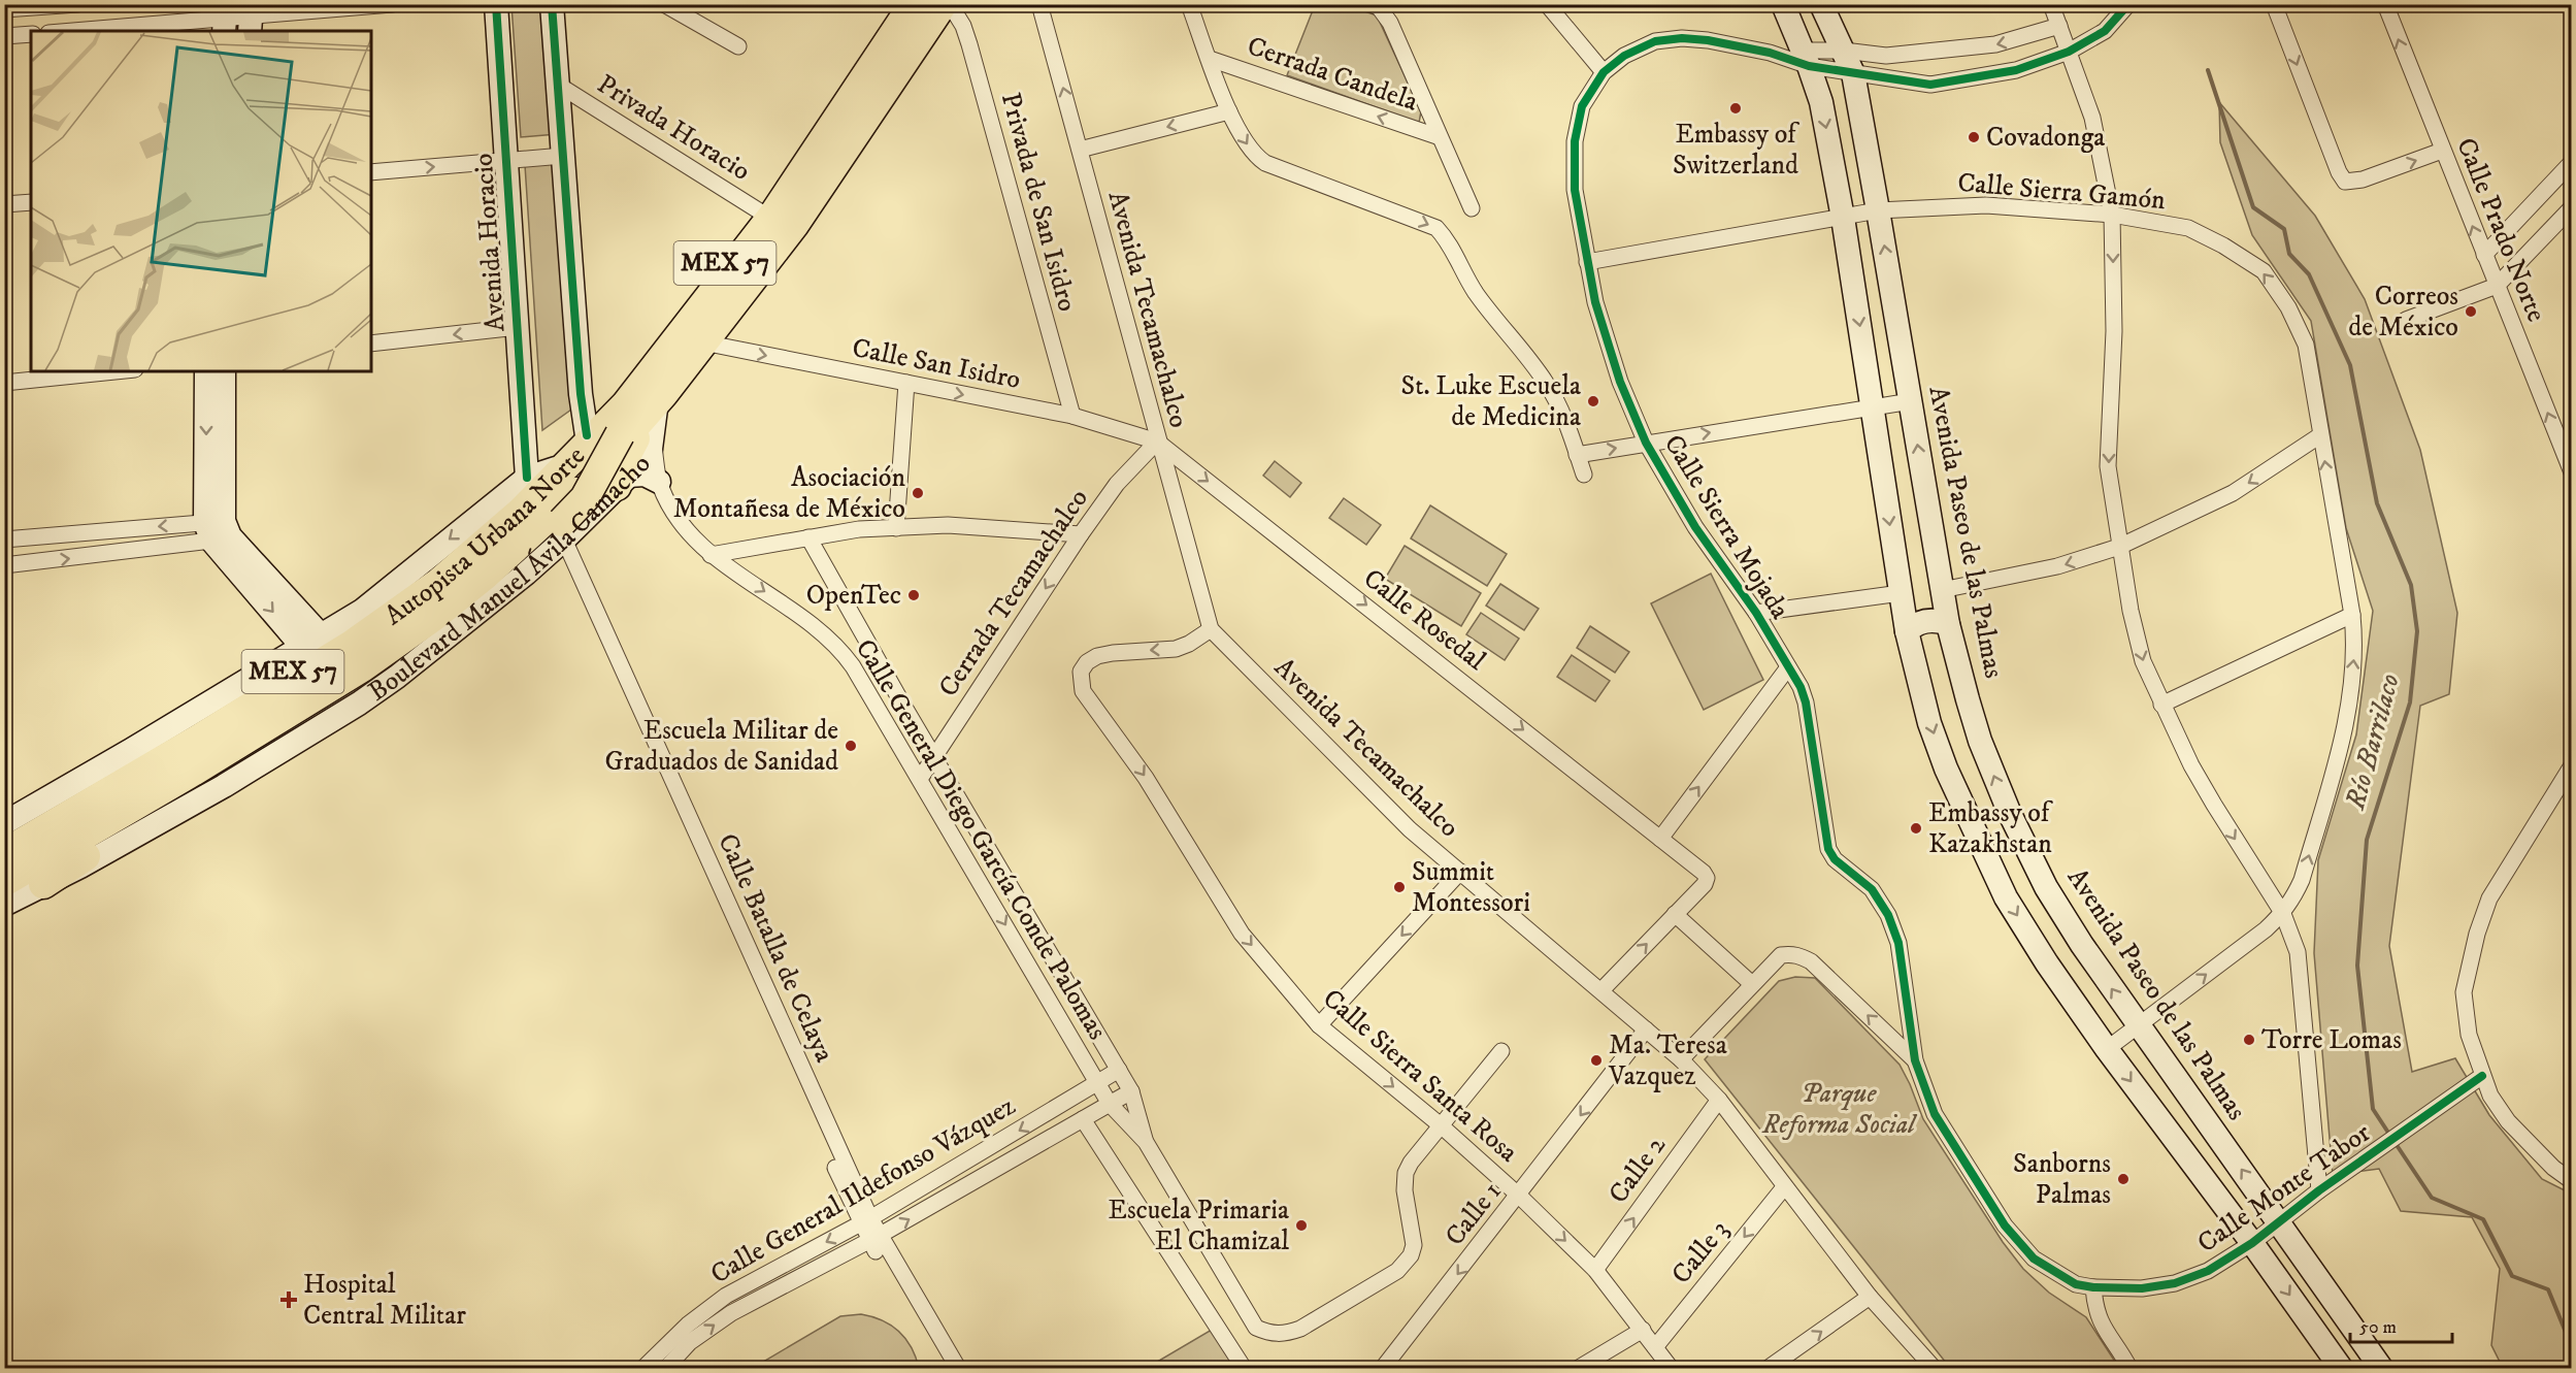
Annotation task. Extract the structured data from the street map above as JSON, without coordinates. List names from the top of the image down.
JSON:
{
  "streets": {
    "highway": ["MEX 57", "Autopista Urbana Norte", "Boulevard Manuel Ávila Camacho"],
    "main road": ["Avenida Horacio", "Avenida Paseo de las Palmas"],
    "street": [
      "Cerrada Candela",
      "Privada Horacio",
      "Calle Sierra Gamón",
      "Privada de San Isidro",
      "Calle Prado Norte",
      "Avenida Tecamachalco",
      "Calle San Isidro",
      "Calle Sierra Mojada",
      "Cerrada Tecamachalco",
      "Calle Rosedal",
      "Calle General Diego García Conde Palomas",
      "Calle Batalla de Celaya",
      "Calle Sierra Santa Rosa",
      "Calle 2",
      "Calle Monte Tabor",
      "Calle General Ildefonso Vázquez",
      "Calle 1",
      "Calle 3"
    ]
  },
  "crossings": [
    ["Privada Horacio", "Boulevard Manuel Ávila Camacho"],
    ["Calle Sierra Gamón", "Calle Sierra Mojada"],
    ["Calle Sierra Gamón", "Avenida Paseo de las Palmas"],
    ["Privada de San Isidro", "Calle San Isidro"],
    ["Avenida Horacio", "Boulevard Manuel Ávila Camacho"],
    ["Avenida Tecamachalco", "Calle San Isidro"],
    ["Avenida Tecamachalco", "Cerrada Tecamachalco"],
    ["Avenida Tecamachalco", "Calle Rosedal"],
    ["Avenida Tecamachalco", "Calle Sierra Santa Rosa"],
    ["Avenida Tecamachalco", "Calle 2"],
    ["Avenida Tecamachalco", "Calle 1"],
    ["Avenida Tecamachalco", "Calle 3"],
    ["Calle San Isidro", "Boulevard Manuel Ávila Camacho"],
    ["Calle San Isidro", "Cerrada Tecamachalco"],
    ["Calle San Isidro", "Calle Rosedal"],
    ["Calle Sierra Mojada", "Avenida Paseo de las Palmas"],
    ["Calle Sierra Mojada", "Calle Monte Tabor"],
    ["Avenida Paseo de las Palmas", "Calle Monte Tabor"],
    ["Boulevard Manuel Ávila Camacho", "Calle General Diego García Conde Palomas"],
    ["Boulevard Manuel Ávila Camacho", "Calle Batalla de Celaya"],
    ["Cerrada Tecamachalco", "Calle Rosedal"],
    ["Cerrada Tecamachalco", "Calle General Diego García Conde Palomas"],
    ["Calle General Diego García Conde Palomas", "Calle Sierra Santa Rosa"],
    ["Calle General Diego García Conde Palomas", "Calle General Ildefonso Vázquez"],
    ["Calle Batalla de Celaya", "Calle General Ildefonso Vázquez"],
    ["Calle Sierra Santa Rosa", "Calle 2"],
    ["Calle Sierra Santa Rosa", "Calle 1"],
    ["Calle Sierra Santa Rosa", "Calle 3"]
  ],
  "one_way": [
    "Cerrada Candela",
    "Calle Prado Norte",
    "Cerrada Tecamachalco",
    "Calle Rosedal",
    "Calle 2",
    "Calle 1"
  ],
  "water": ["Río Barrilaco"],
  "parks": ["Parque Reforma Social"],
  "places": {
    "other": [
      "Embassy of Switzerland",
      "Covadonga",
      "Correos de México",
      "St. Luke Escuela de Medicina",
      "Asociación Montañesa de México",
      "OpenTec",
      "Escuela Militar de Graduados de Sanidad",
      "Embassy of Kazakhstan",
      "Summit Montessori",
      "Torre Lomas",
      "Ma. Teresa Vazquez",
      "Sanborns Palmas",
      "Escuela Primaria El Chamizal"
    ],
    "health": ["Hospital Central Militar"]
  },
  "scale_bar": "50 m"
}
